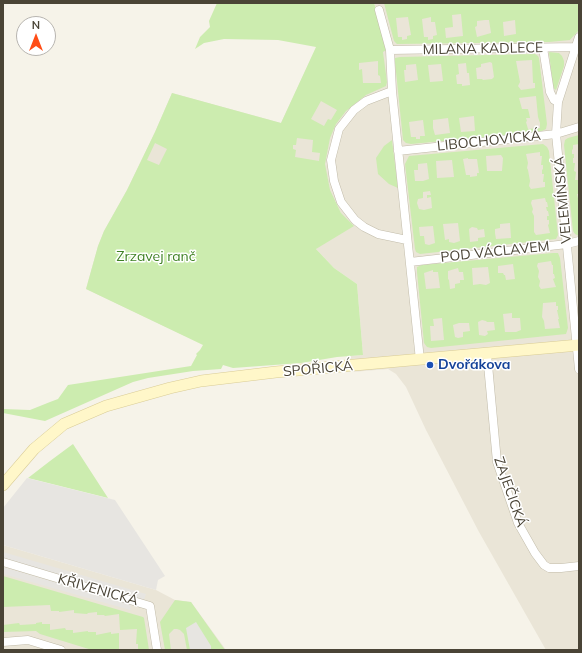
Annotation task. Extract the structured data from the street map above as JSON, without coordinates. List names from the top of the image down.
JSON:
{
  "streets": {
    "street": [
      "MILANA KADLECE",
      "LIBOCHOVICKÁ",
      "VELEMÍNSKÁ",
      "POD VÁCLAVEM",
      "SPOŘICKÁ",
      "ZAJEČICKÁ",
      "KŘIVENICKÁ"
    ]
  },
  "crossings": [
    ["MILANA KADLECE", "VELEMÍNSKÁ"],
    ["LIBOCHOVICKÁ", "VELEMÍNSKÁ"],
    ["VELEMÍNSKÁ", "POD VÁCLAVEM"],
    ["VELEMÍNSKÁ", "SPOŘICKÁ"],
    ["SPOŘICKÁ", "ZAJEČICKÁ"]
  ],
  "parks": ["Zrzavej ranč"],
  "places": ["Dvořákova"],
  "north": "top"
}
